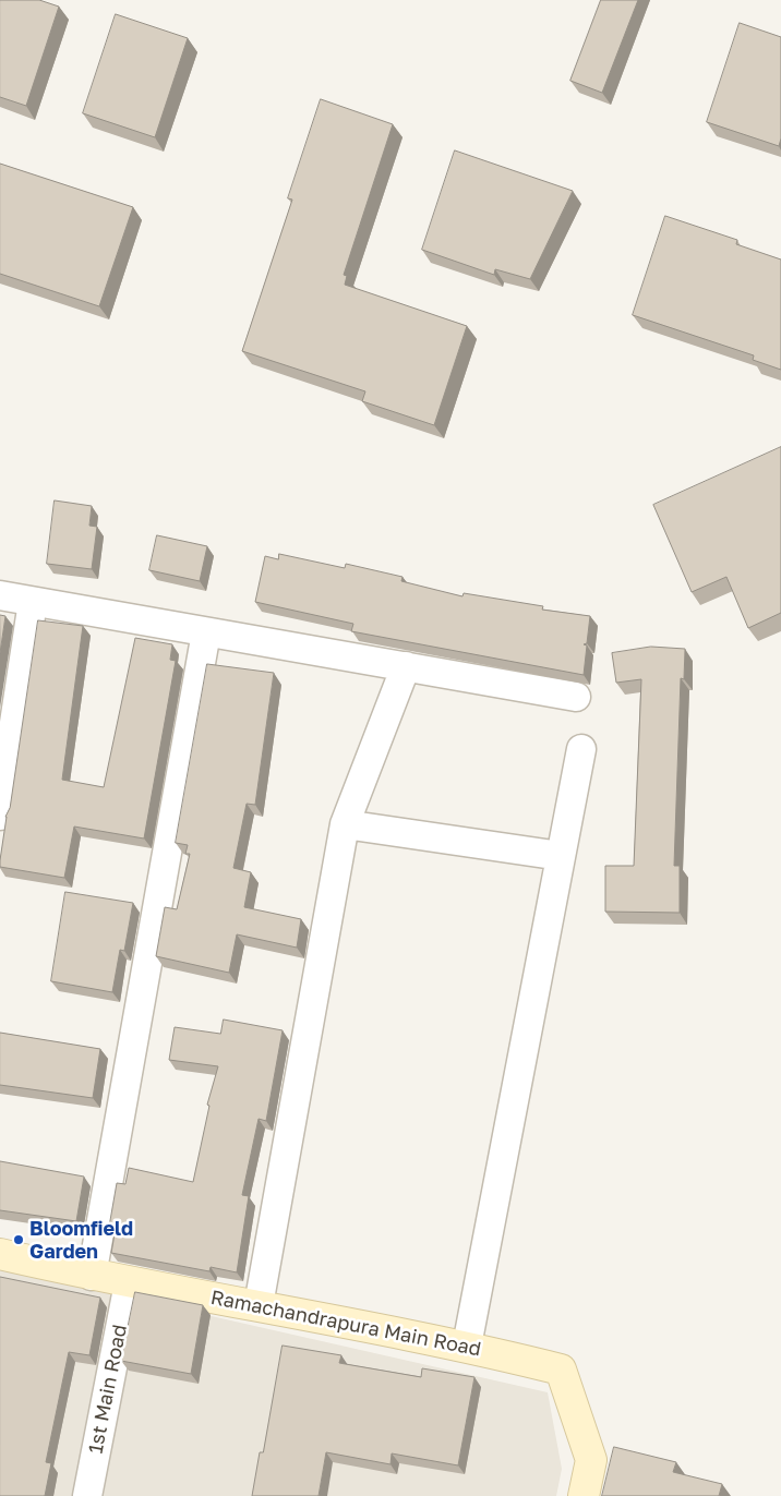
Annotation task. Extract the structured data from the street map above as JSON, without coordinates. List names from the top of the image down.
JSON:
{
  "streets": {
    "street": ["Ramachandrapura Main Road", "1st Main Road"]
  },
  "crossings": [
    ["Ramachandrapura Main Road", "1st Main Road"]
  ],
  "places": ["Bloomfield Garden"]
}
